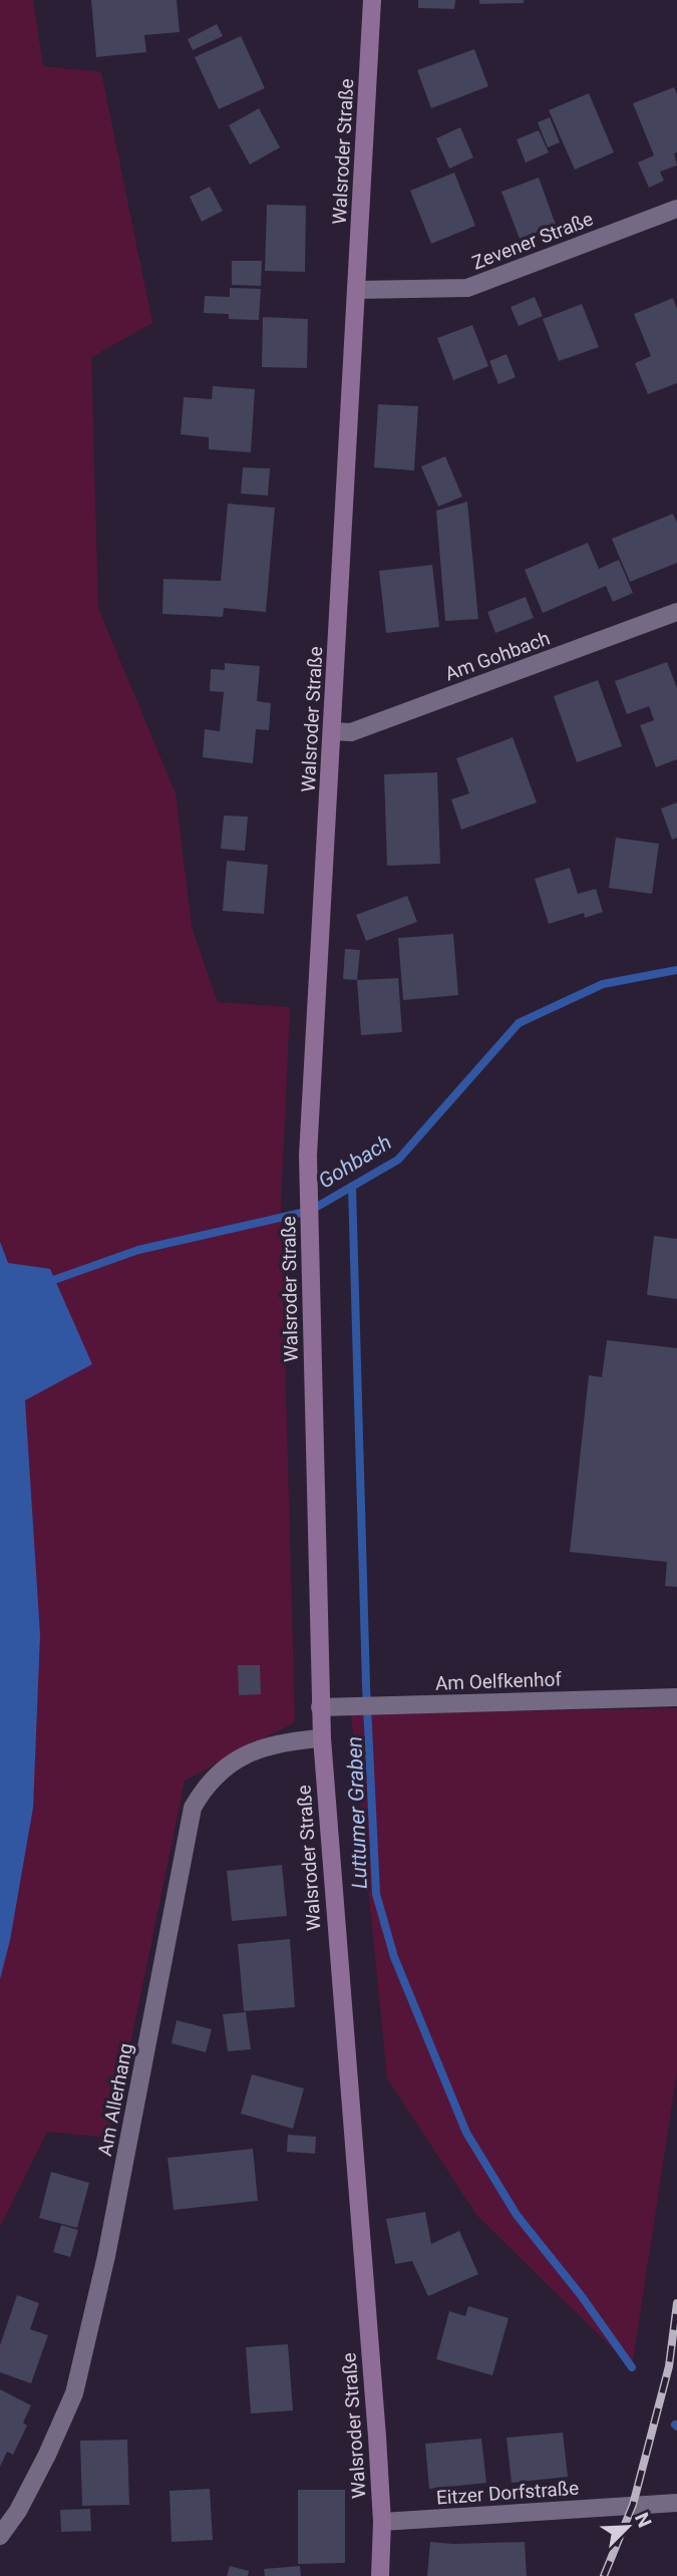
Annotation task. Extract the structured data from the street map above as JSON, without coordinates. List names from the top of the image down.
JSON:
{
  "streets": {
    "main road": ["Walsroder Straße"],
    "street": [
      "Zevener Straße",
      "Am Gohbach",
      "Am Oelfkenhof",
      "Am Allerhang",
      "Eitzer Dorfstraße"
    ]
  },
  "crossings": [
    ["Walsroder Straße", "Zevener Straße"],
    ["Walsroder Straße", "Am Gohbach"],
    ["Walsroder Straße", "Am Oelfkenhof"],
    ["Walsroder Straße", "Am Allerhang"],
    ["Walsroder Straße", "Eitzer Dorfstraße"]
  ],
  "water": ["Gohbach", "Luttumer Graben"],
  "north": "top right"
}
